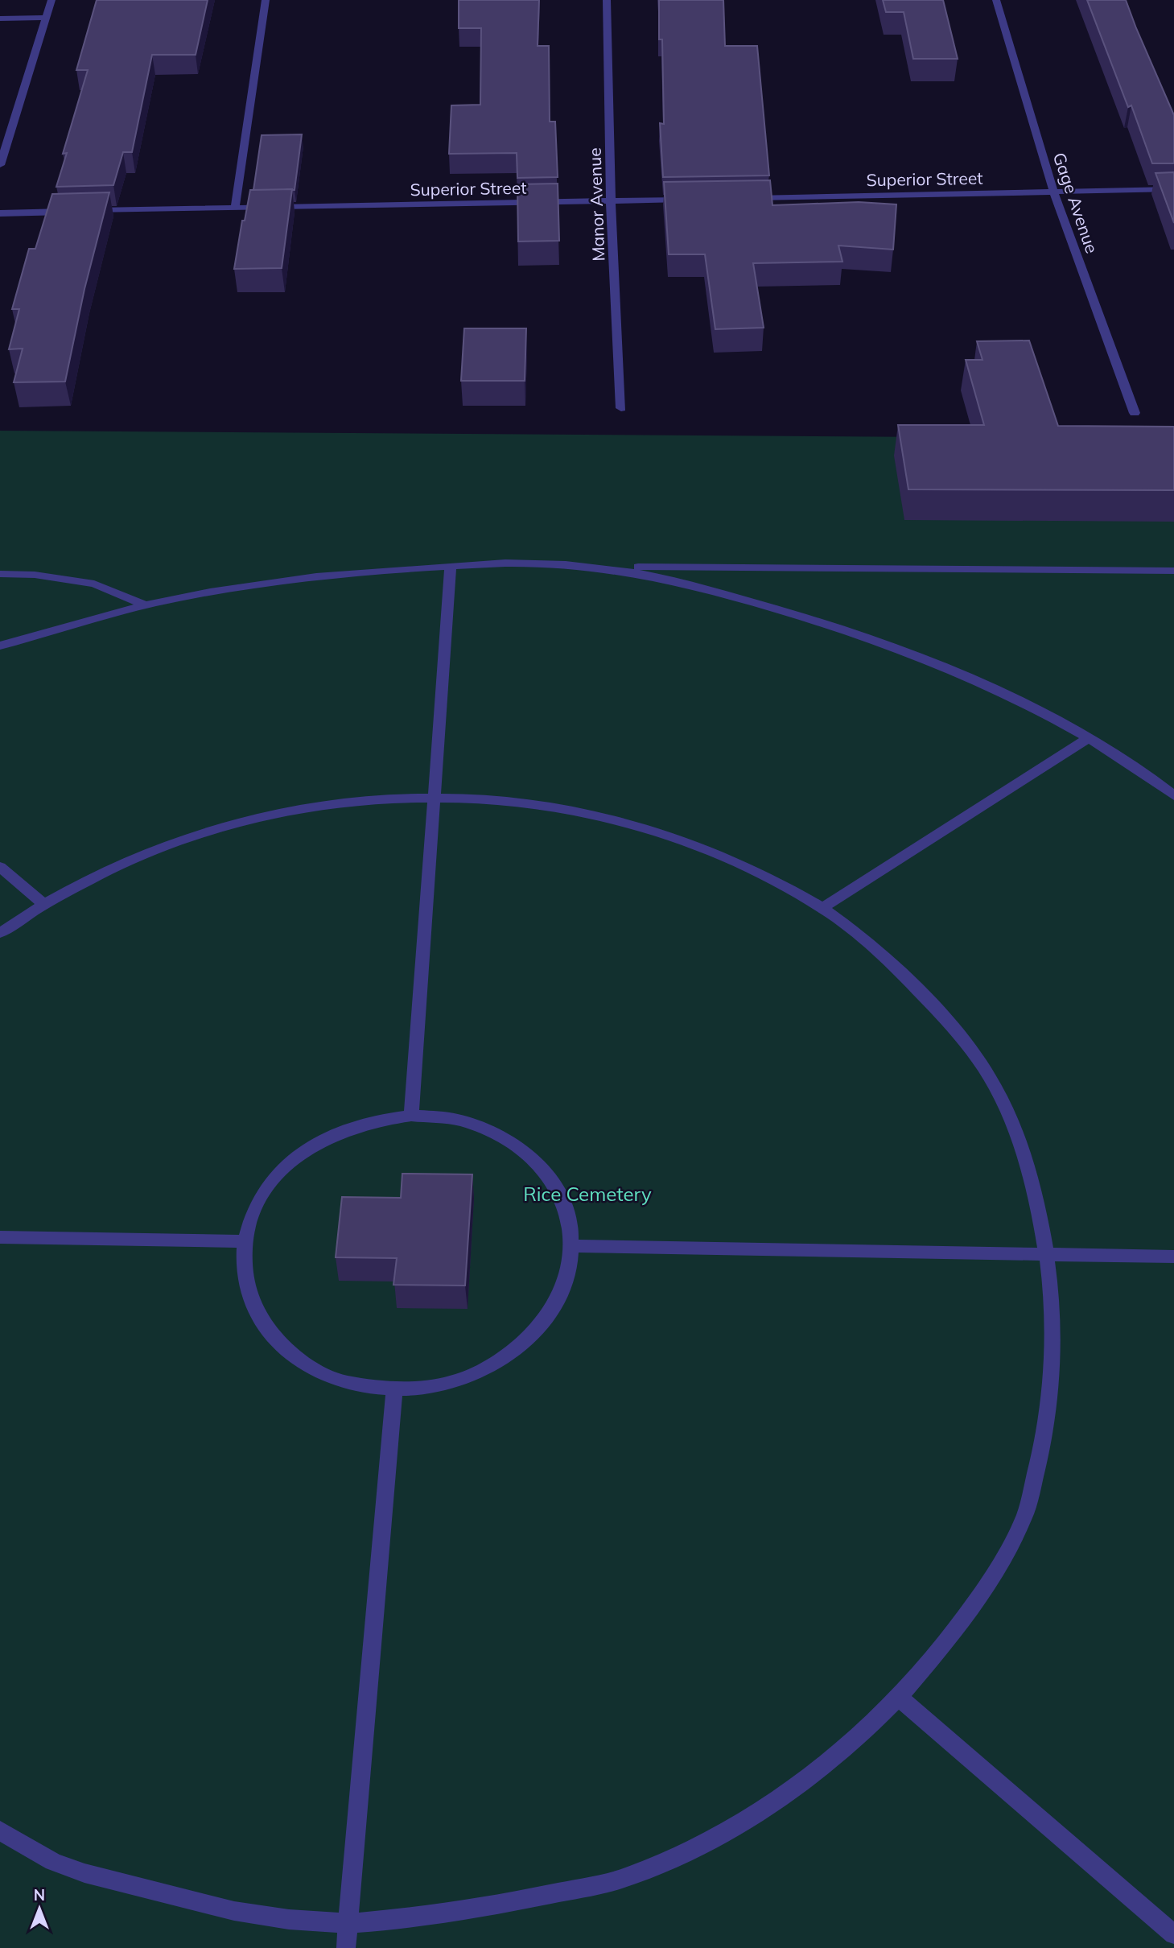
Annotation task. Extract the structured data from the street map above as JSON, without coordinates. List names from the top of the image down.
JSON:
{
  "streets": {
    "street": ["Superior Street", "Gage Avenue", "Manor Avenue"]
  },
  "crossings": [
    ["Superior Street", "Gage Avenue"],
    ["Superior Street", "Manor Avenue"]
  ],
  "parks": ["Rice Cemetery"],
  "north": "top"
}
